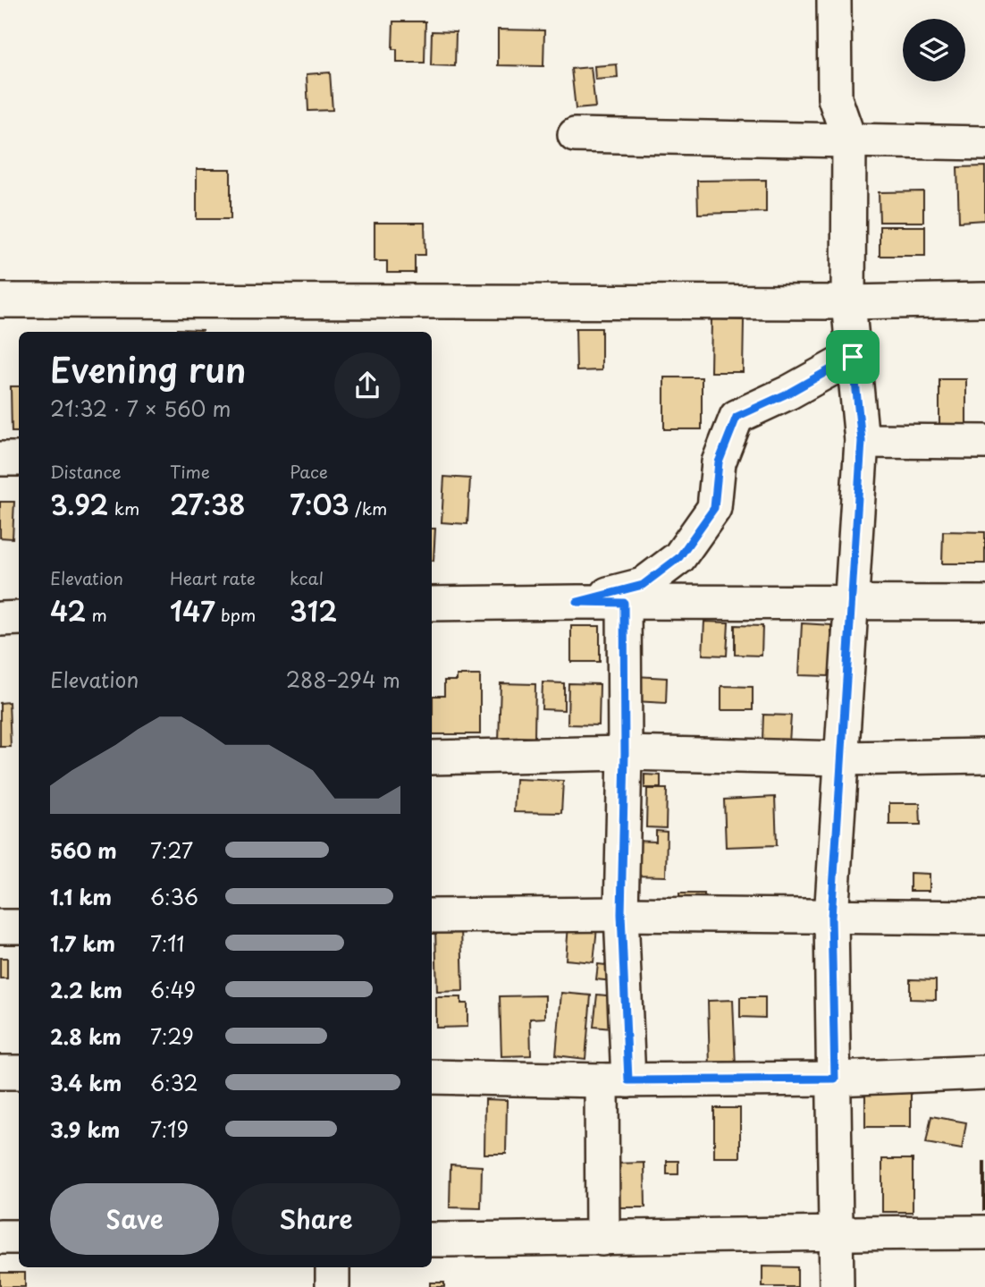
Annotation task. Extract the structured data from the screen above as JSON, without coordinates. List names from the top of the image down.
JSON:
{
  "page": {
    "heading": ["Evening run", "21:32 · 7 × 560 m"],
    "stats": [
      ["Distance", "3.92 km"],
      ["Time", "27:38"],
      ["Pace", "7:03 /km"],
      ["Elevation", "42 m"],
      ["Heart rate", "147 bpm"],
      ["kcal", "312"]
    ],
    "chart": ["Elevation", "288–294 m"],
    "list": [
      {
        "name": "560 m",
        "note": "7:27"
      },
      {
        "name": "1.1 km",
        "note": "6:36"
      },
      {
        "name": "1.7 km",
        "note": "7:11"
      },
      {
        "name": "2.2 km",
        "note": "6:49"
      },
      {
        "name": "2.8 km",
        "note": "7:29"
      },
      {
        "name": "3.4 km",
        "note": "6:32"
      },
      {
        "name": "3.9 km",
        "note": "7:19"
      }
    ],
    "buttons": ["Save", "Share"]
  }
}
